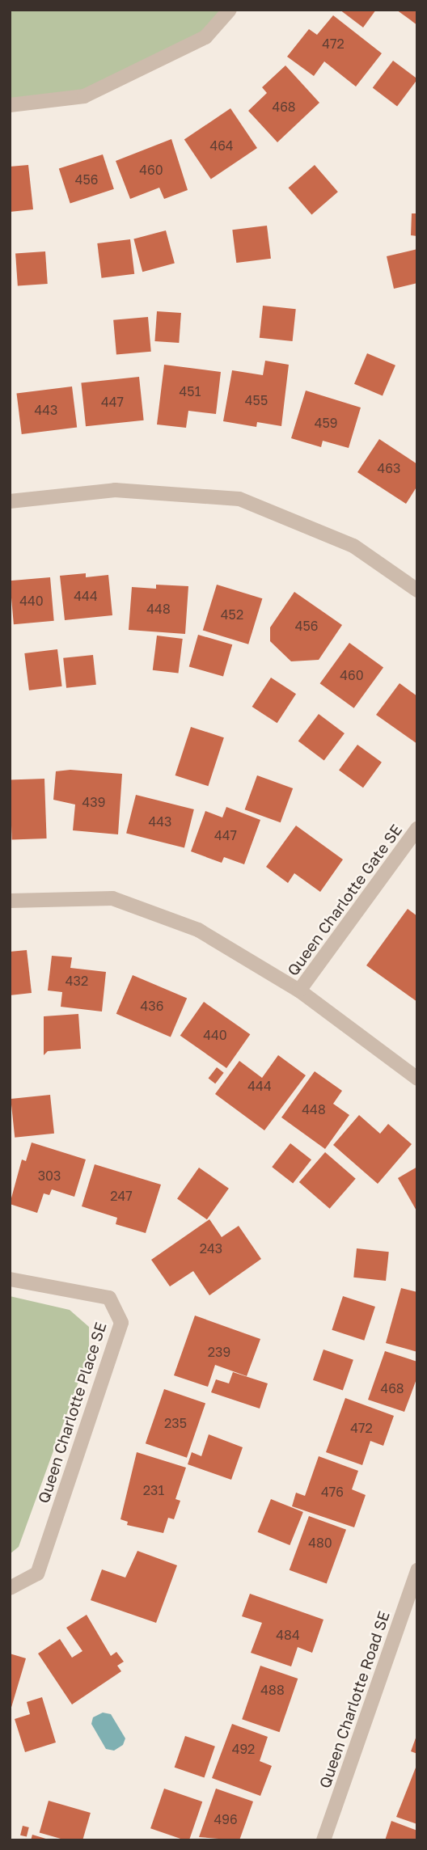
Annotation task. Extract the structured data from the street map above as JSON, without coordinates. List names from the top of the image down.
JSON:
{
  "streets": {
    "street": ["Queen Charlotte Gate SE", "Queen Charlotte Place SE", "Queen Charlotte Road SE"]
  },
  "house_numbers": [
    "472",
    "468",
    "464",
    "460",
    "456",
    "451",
    "455",
    "447",
    "443",
    "459",
    "463",
    "444",
    "440",
    "448",
    "452",
    "456",
    "460",
    "439",
    "443",
    "447",
    "432",
    "436",
    "440",
    "444",
    "448",
    "303",
    "247",
    "243",
    "239",
    "468",
    "235",
    "472",
    "231",
    "476",
    "480",
    "484",
    "488",
    "492",
    "496"
  ]
}
